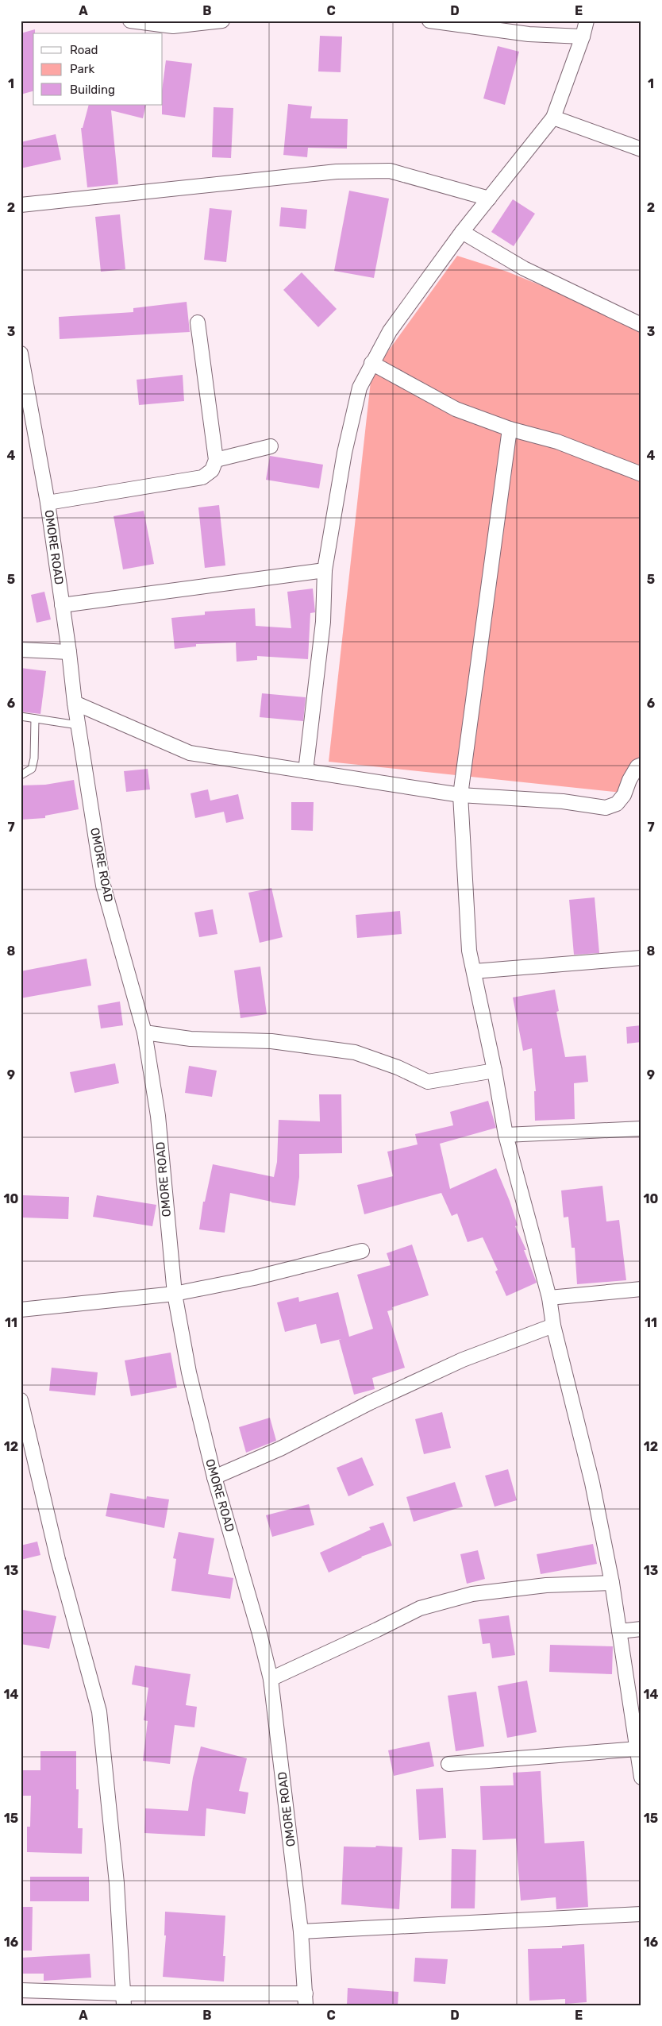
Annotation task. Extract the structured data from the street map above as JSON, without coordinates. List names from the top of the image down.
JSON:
{
  "streets": {
    "street": ["OMORE ROAD"]
  },
  "legend": ["Road", "Park", "Building"],
  "grid": {
    "columns": [
      "A",
      "B",
      "C",
      "D",
      "E"
    ],
    "rows": [
      "1",
      "2",
      "3",
      "4",
      "5",
      "6",
      "7",
      "8",
      "9",
      "10",
      "11",
      "12",
      "13",
      "14",
      "15",
      "16"
    ]
  }
}
